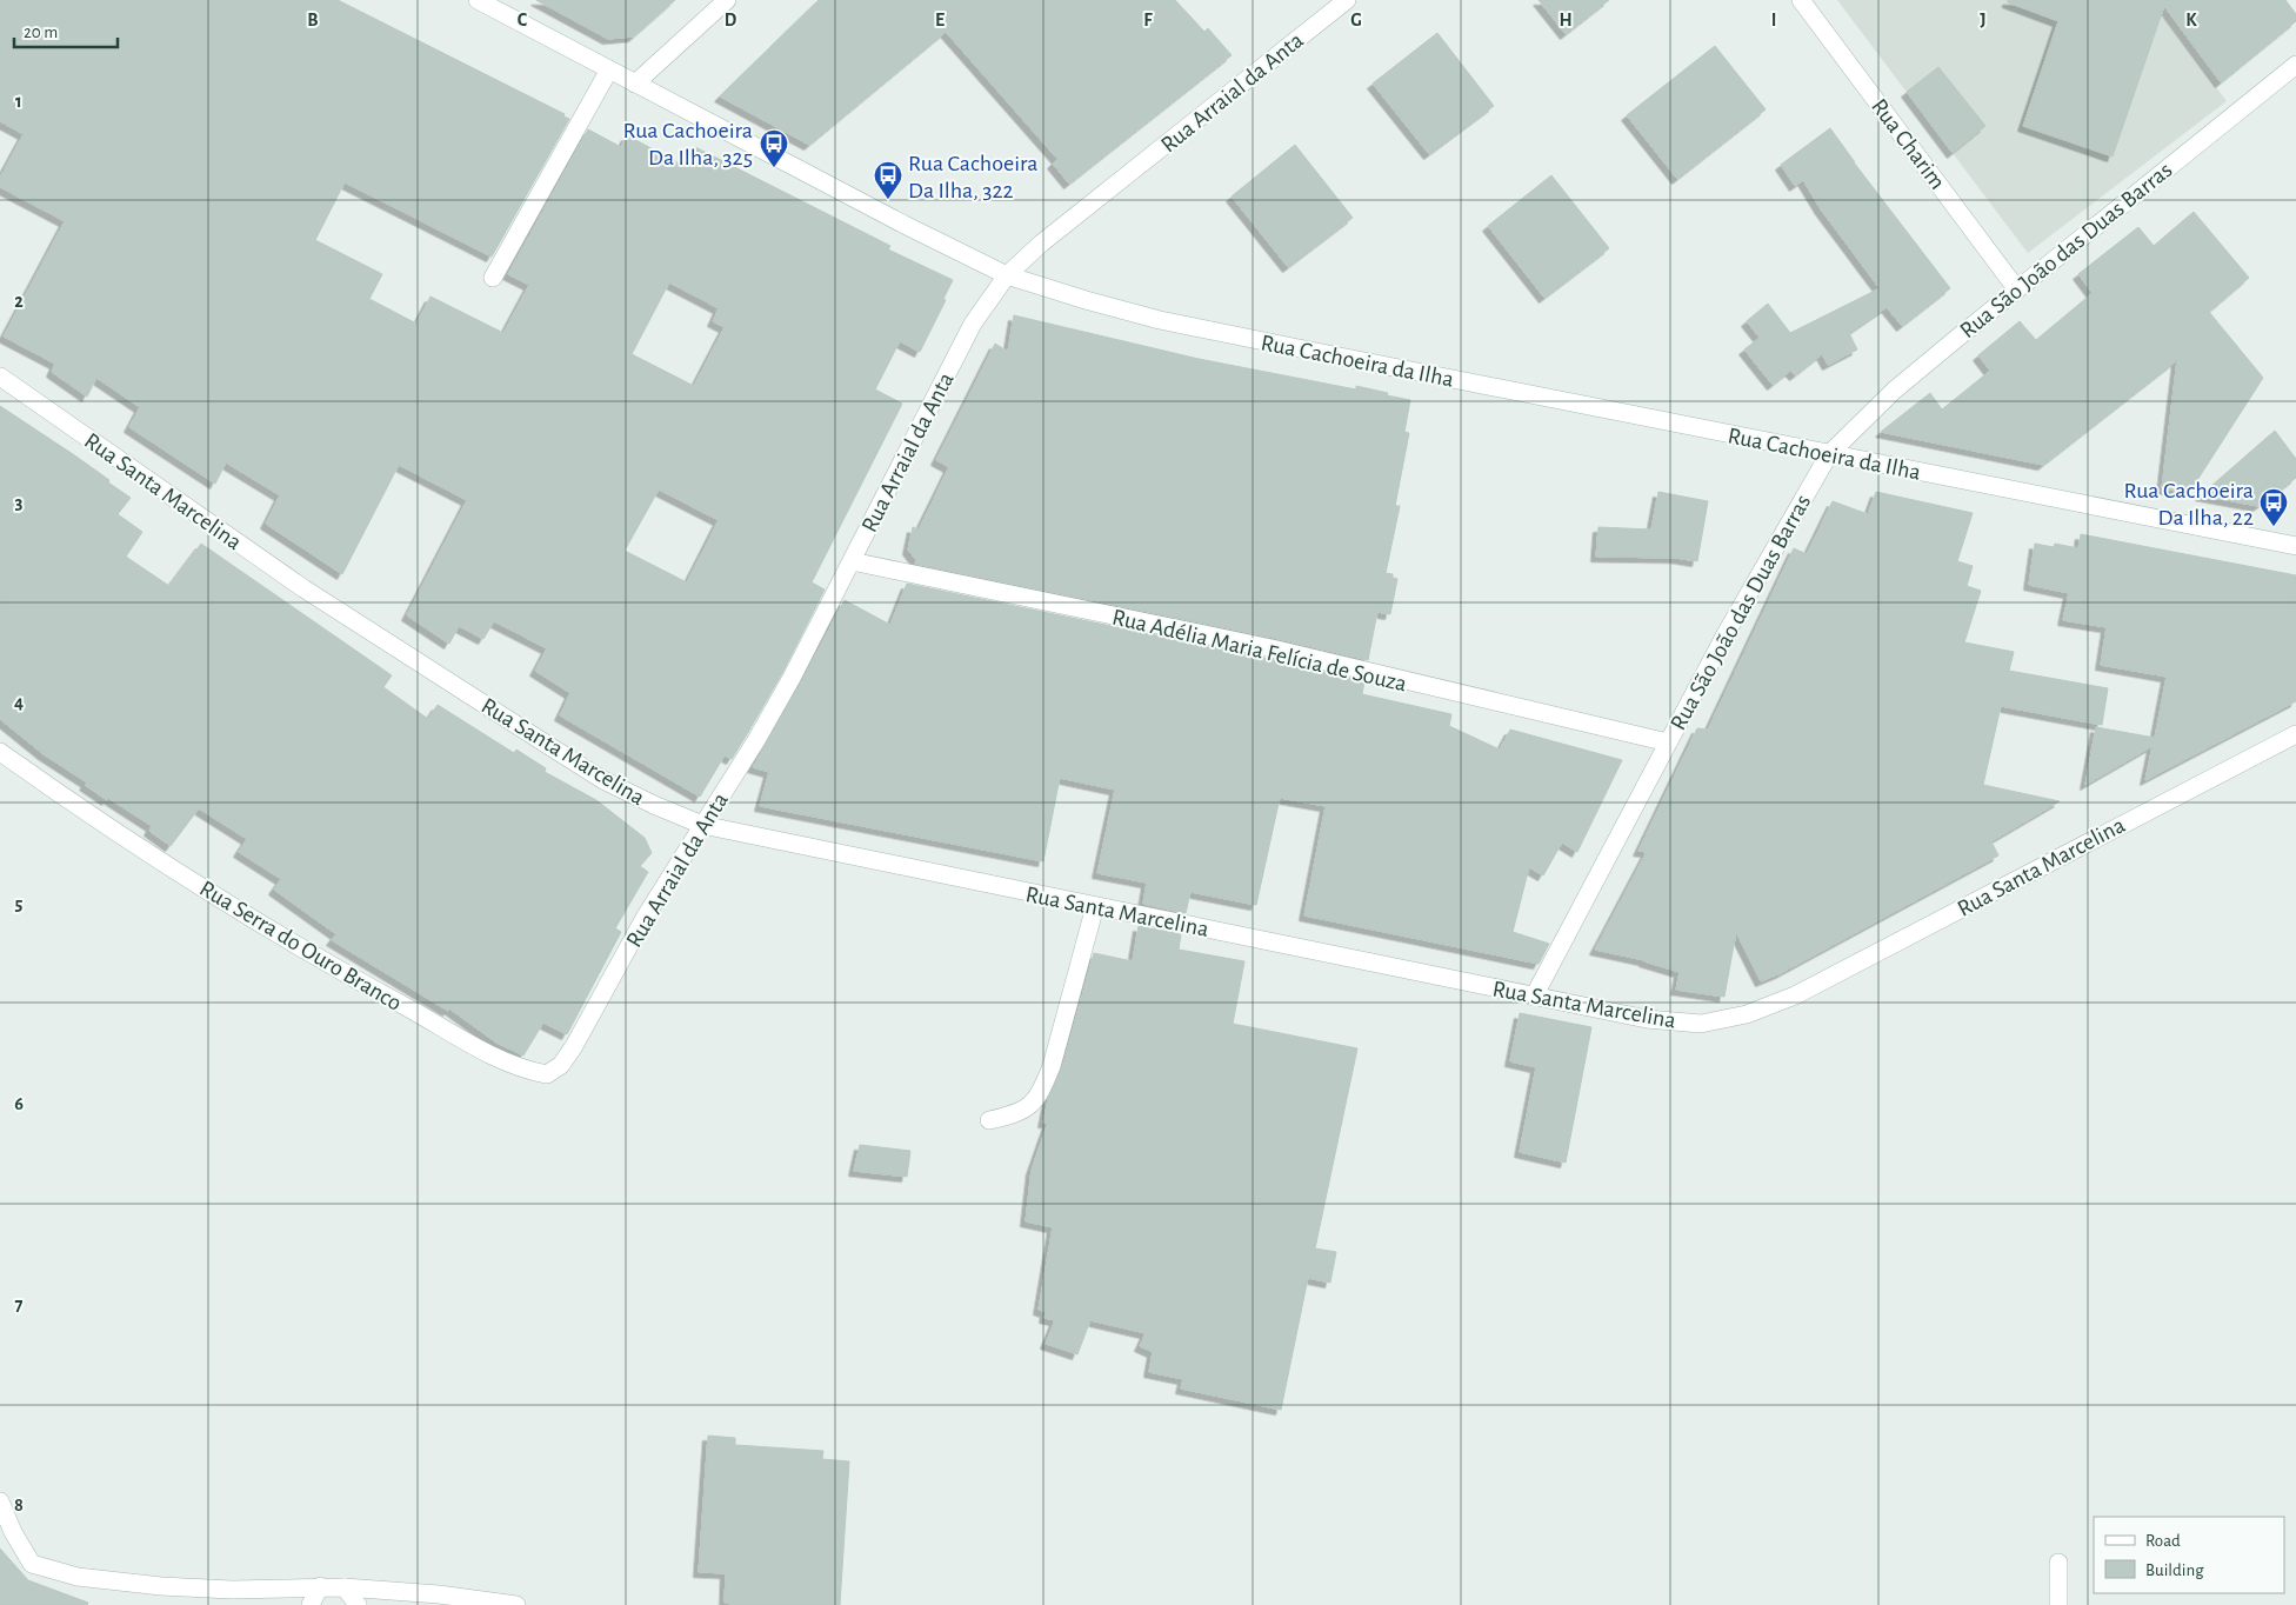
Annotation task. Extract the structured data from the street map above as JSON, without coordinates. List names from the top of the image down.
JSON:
{
  "streets": {
    "street": [
      "Rua Arraial da Anta",
      "Rua Charim",
      "Rua São João das Duas Barras",
      "Rua Cachoeira da Ilha",
      "Rua Santa Marcelina",
      "Rua Adélia Maria Felícia de Souza",
      "Rua Serra do Ouro Branco"
    ]
  },
  "crossings": [
    ["Rua Arraial da Anta", "Rua Cachoeira da Ilha"],
    ["Rua Arraial da Anta", "Rua Santa Marcelina"],
    ["Rua Arraial da Anta", "Rua Adélia Maria Felícia de Souza"],
    ["Rua Arraial da Anta", "Rua Serra do Ouro Branco"],
    ["Rua Charim", "Rua São João das Duas Barras"],
    ["Rua São João das Duas Barras", "Rua Cachoeira da Ilha"],
    ["Rua São João das Duas Barras", "Rua Santa Marcelina"],
    ["Rua São João das Duas Barras", "Rua Adélia Maria Felícia de Souza"]
  ],
  "places": {
    "bus stop": ["Rua Cachoeira Da Ilha, 325", "Rua Cachoeira Da Ilha, 322", "Rua Cachoeira Da Ilha, 22"]
  },
  "legend": ["Road", "Building"],
  "scale_bar": "20 m",
  "grid": {
    "columns": [
      "B",
      "C",
      "D",
      "E",
      "F",
      "G",
      "H",
      "I",
      "J",
      "K"
    ],
    "rows": [
      "1",
      "2",
      "3",
      "4",
      "5",
      "6",
      "7",
      "8"
    ]
  }
}
